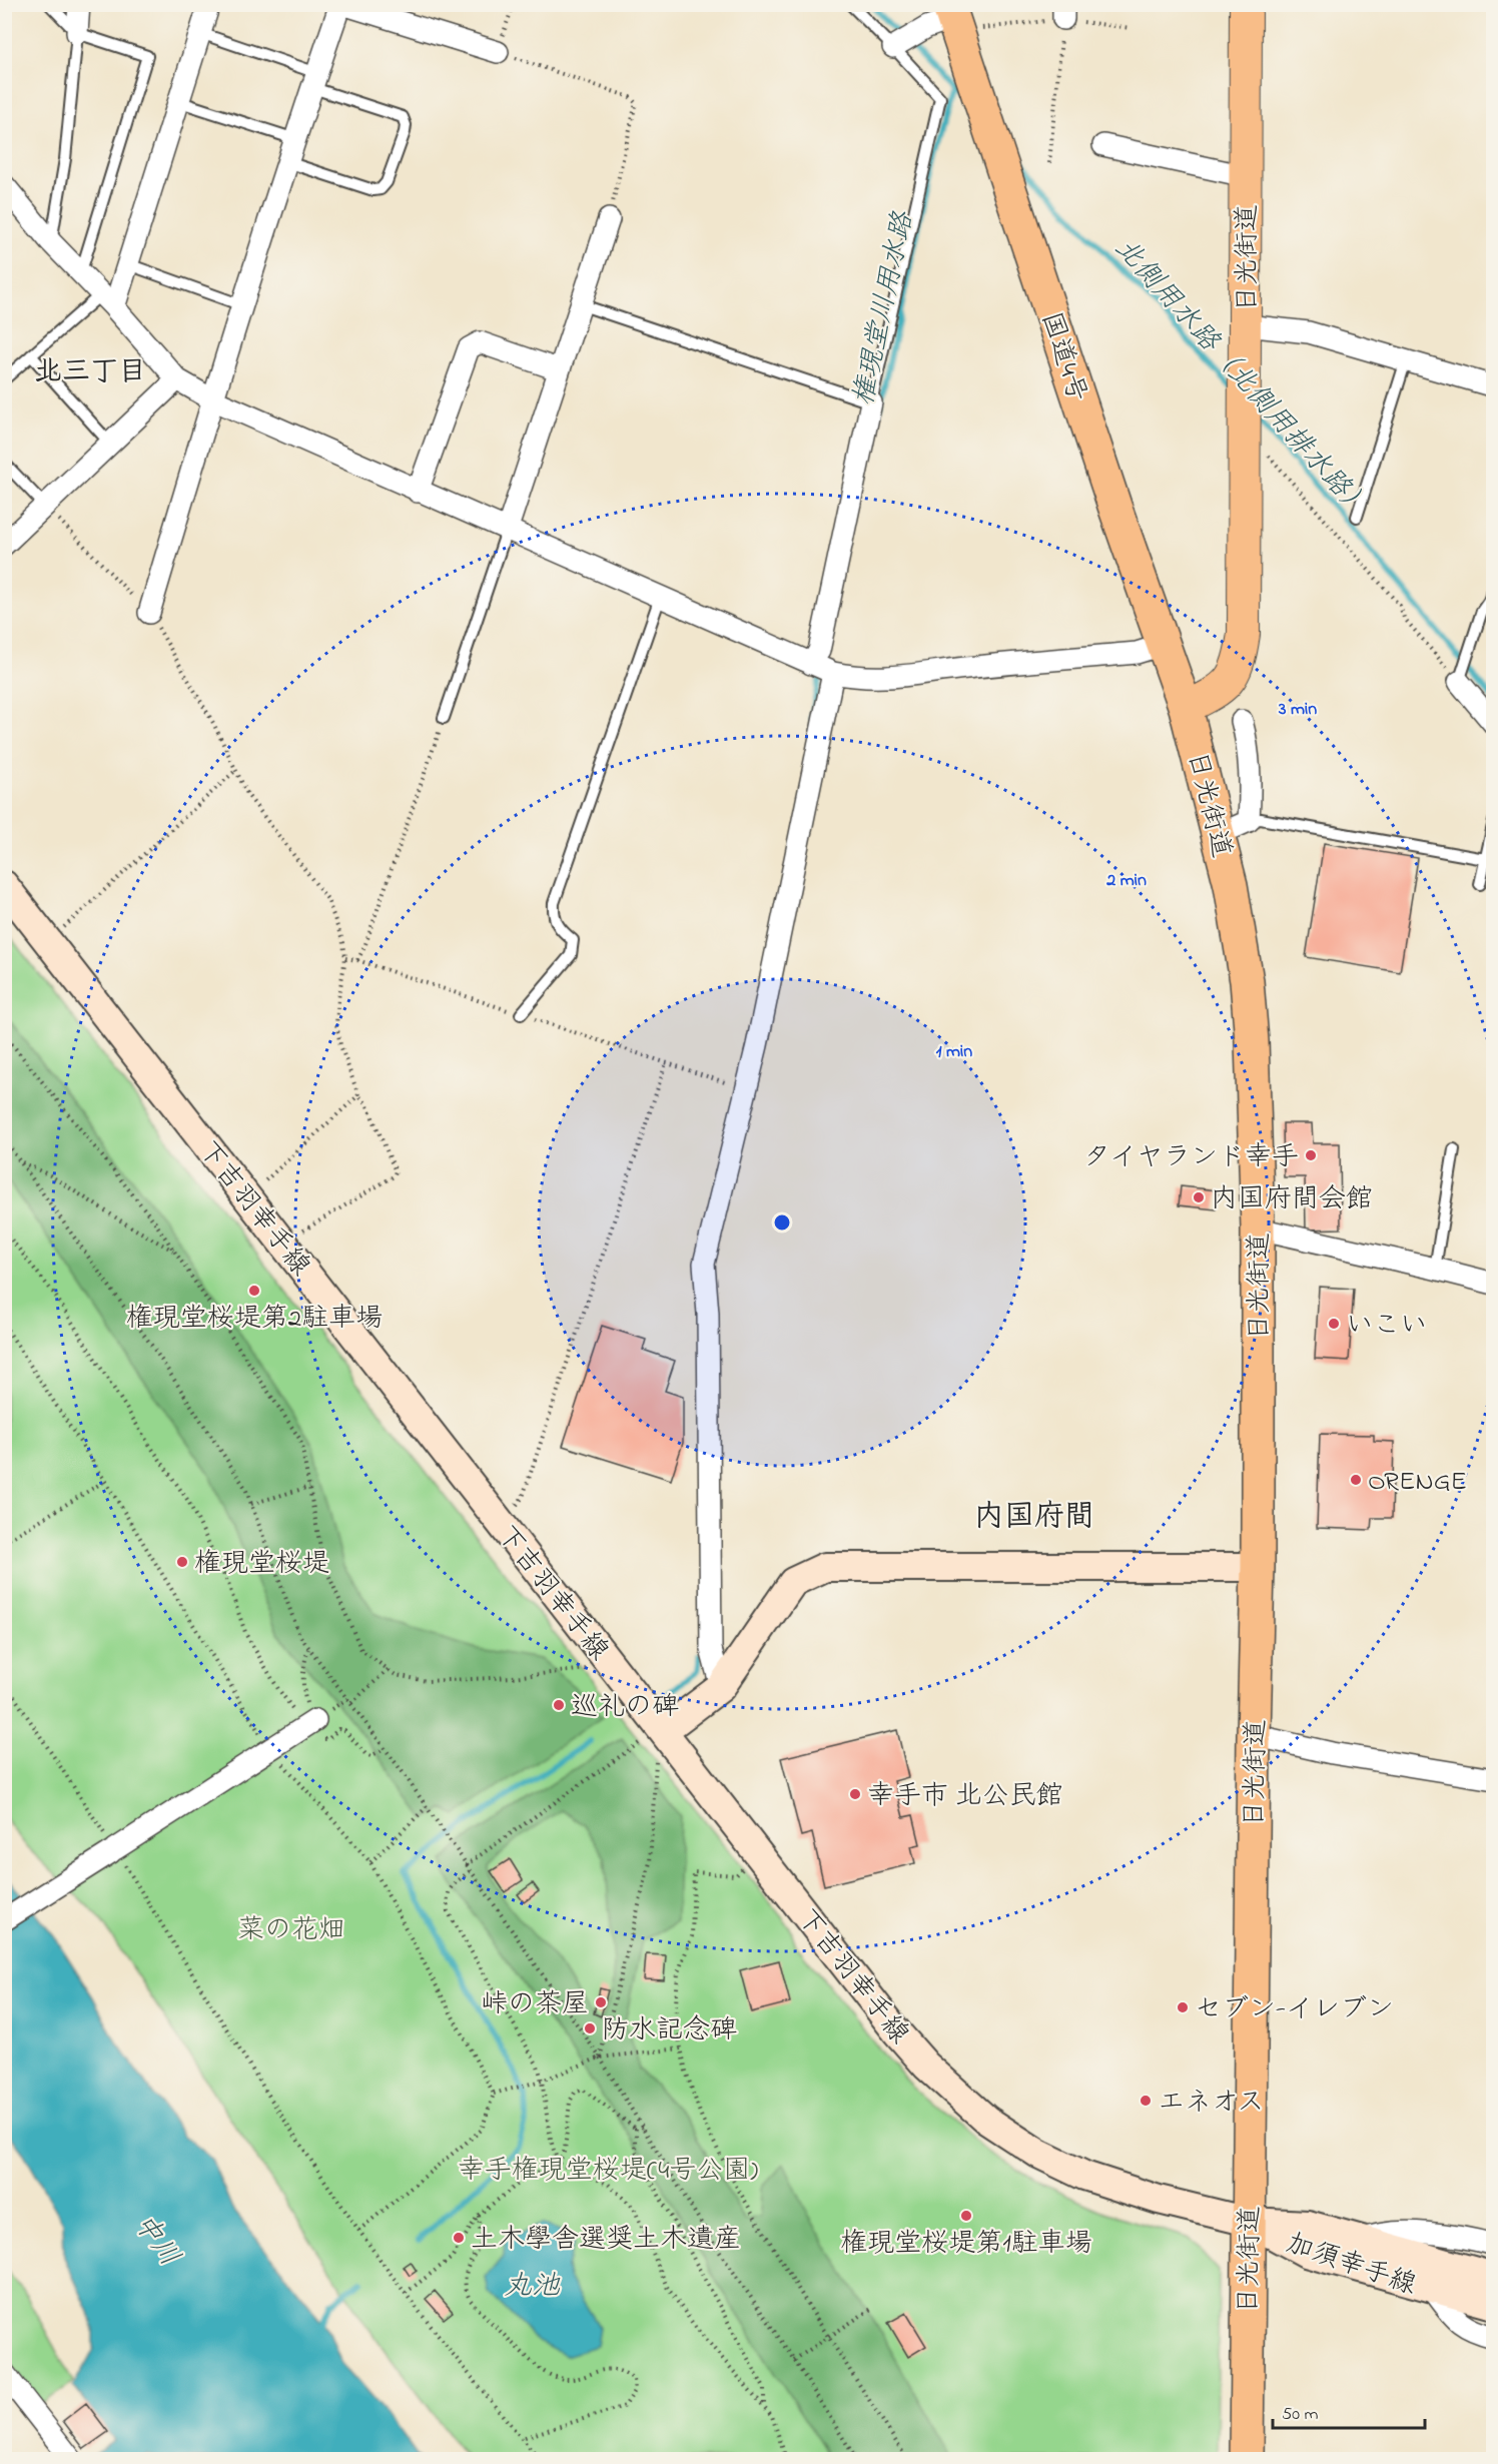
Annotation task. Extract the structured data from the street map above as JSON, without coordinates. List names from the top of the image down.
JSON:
{
  "streets": {
    "highway": ["日光街道", "国道4号"],
    "main road": ["下吉羽幸手線", "加須幸手線"]
  },
  "crossings": [
    ["日光街道", "国道4号"],
    ["日光街道", "下吉羽幸手線"],
    ["日光街道", "加須幸手線"],
    ["下吉羽幸手線", "加須幸手線"]
  ],
  "districts": ["北三丁目", "内国府間"],
  "water": [
    "権現堂川用水路",
    "北側用水路（北側用排水路）",
    "中川",
    "丸池"
  ],
  "parks": ["菜の花畑", "幸手権現堂桜堤(4号公園)"],
  "places": [
    "タイヤランド幸手",
    "内国府間会館",
    "権現堂桜堤第2駐車場",
    "いこい",
    "ORENGE",
    "権現堂桜堤",
    "巡礼の碑",
    "幸手市 北公民館",
    "峠の茶屋",
    "セブン-イレブン",
    "防水記念碑",
    "エネオス",
    "権現堂桜堤第1駐車場",
    "土木學舎選奨土木遺産"
  ],
  "scale_bar": "50 m",
  "rings": ["3 min", "2 min", "1 min"]
}
